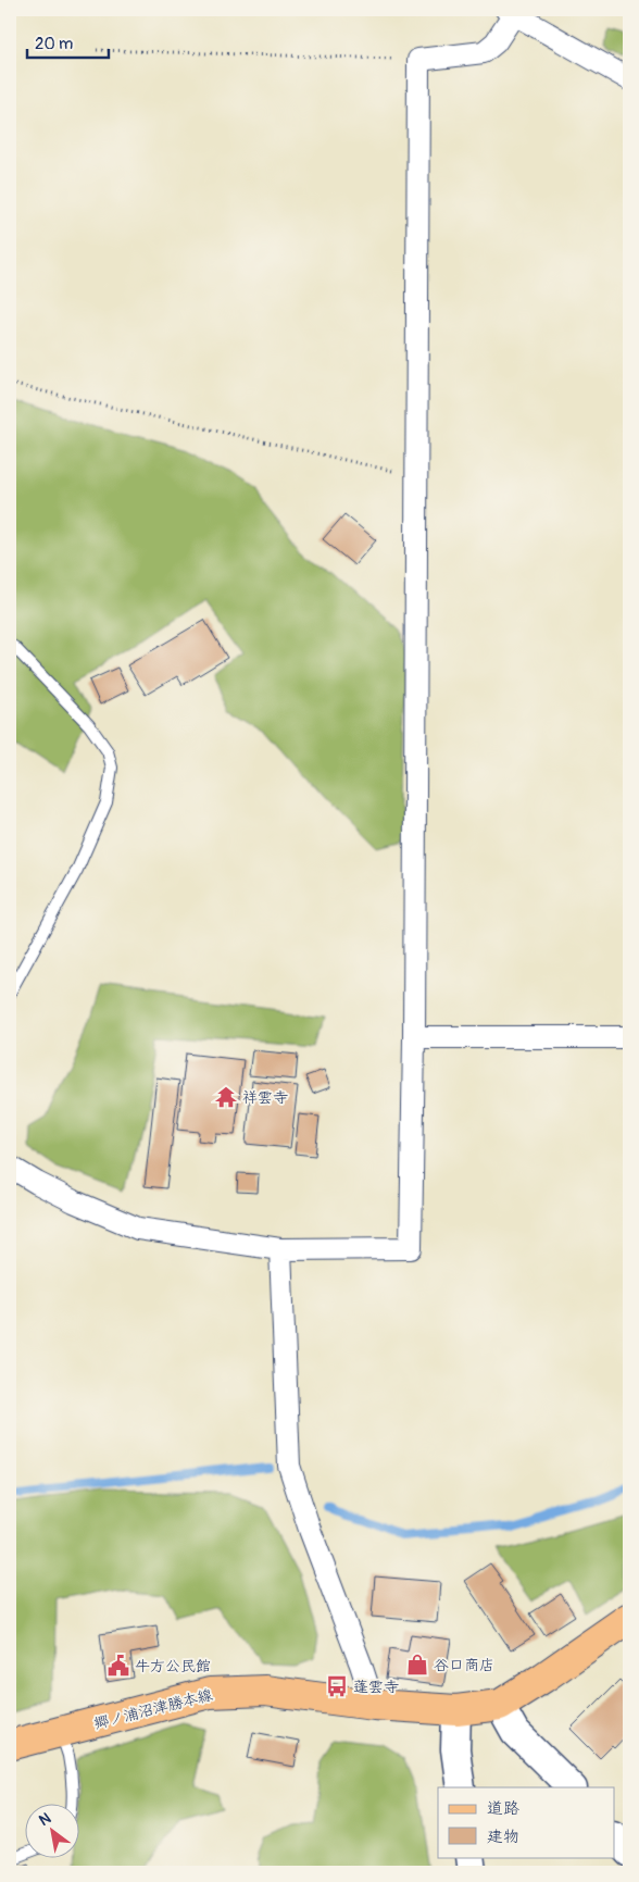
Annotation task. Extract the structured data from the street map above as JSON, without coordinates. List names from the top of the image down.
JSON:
{
  "streets": {
    "main road": ["郷ノ浦沼津勝本線"]
  },
  "places": {
    "temple": ["祥雲寺"],
    "shop": ["谷口商店"],
    "public building": ["牛方公民館"],
    "bus stop": ["蓬雲寺"]
  },
  "legend": ["道路", "建物"],
  "scale_bar": "20 m",
  "north": "top left"
}
